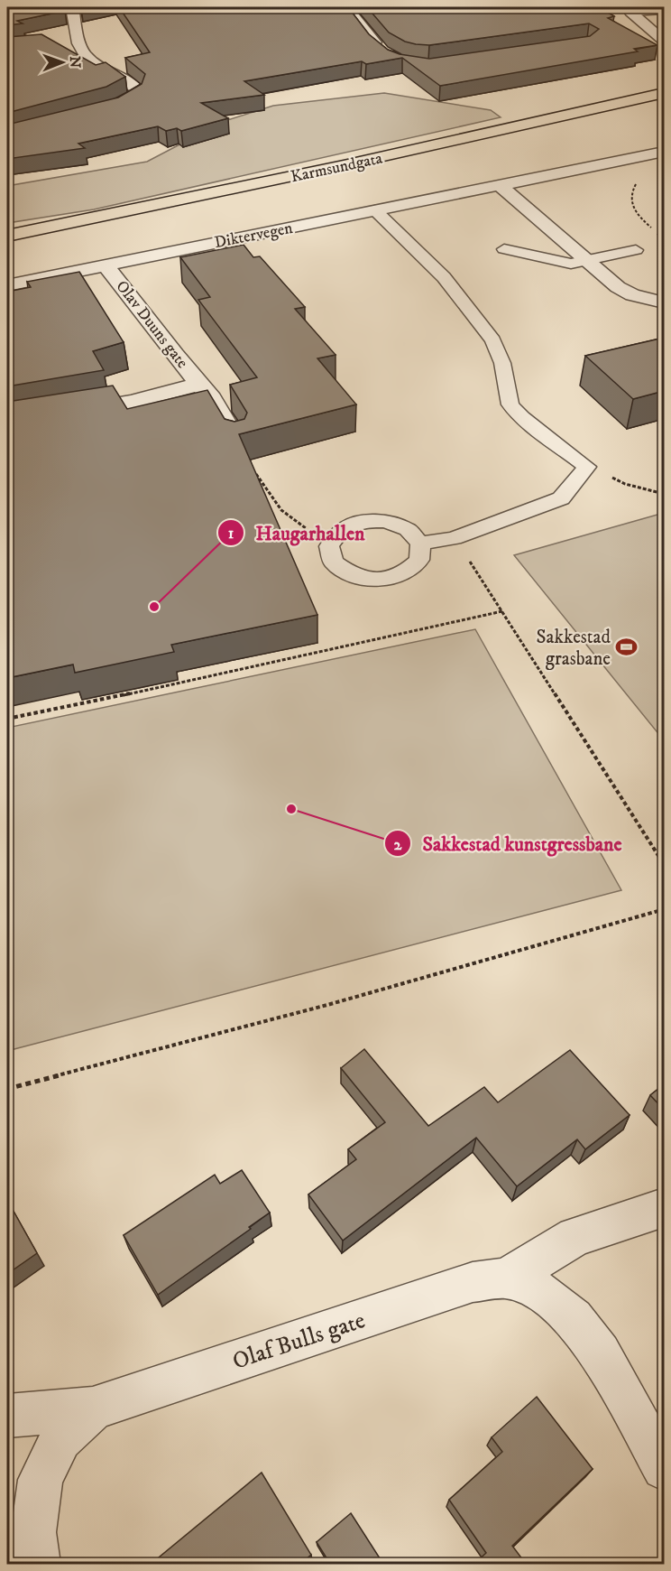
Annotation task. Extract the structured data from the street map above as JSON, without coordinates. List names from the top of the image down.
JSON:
{
  "streets": {
    "highway": ["Karmsundgata"],
    "street": ["Diktervegen", "Olav Duuns gate", "Olaf Bulls gate"]
  },
  "crossings": [
    ["Diktervegen", "Olav Duuns gate"]
  ],
  "places": {
    "other": ["Haugarhallen", "Sakkestad kunstgressbane"],
    "sports": ["Sakkestad grasbane"]
  },
  "north": "right"
}
